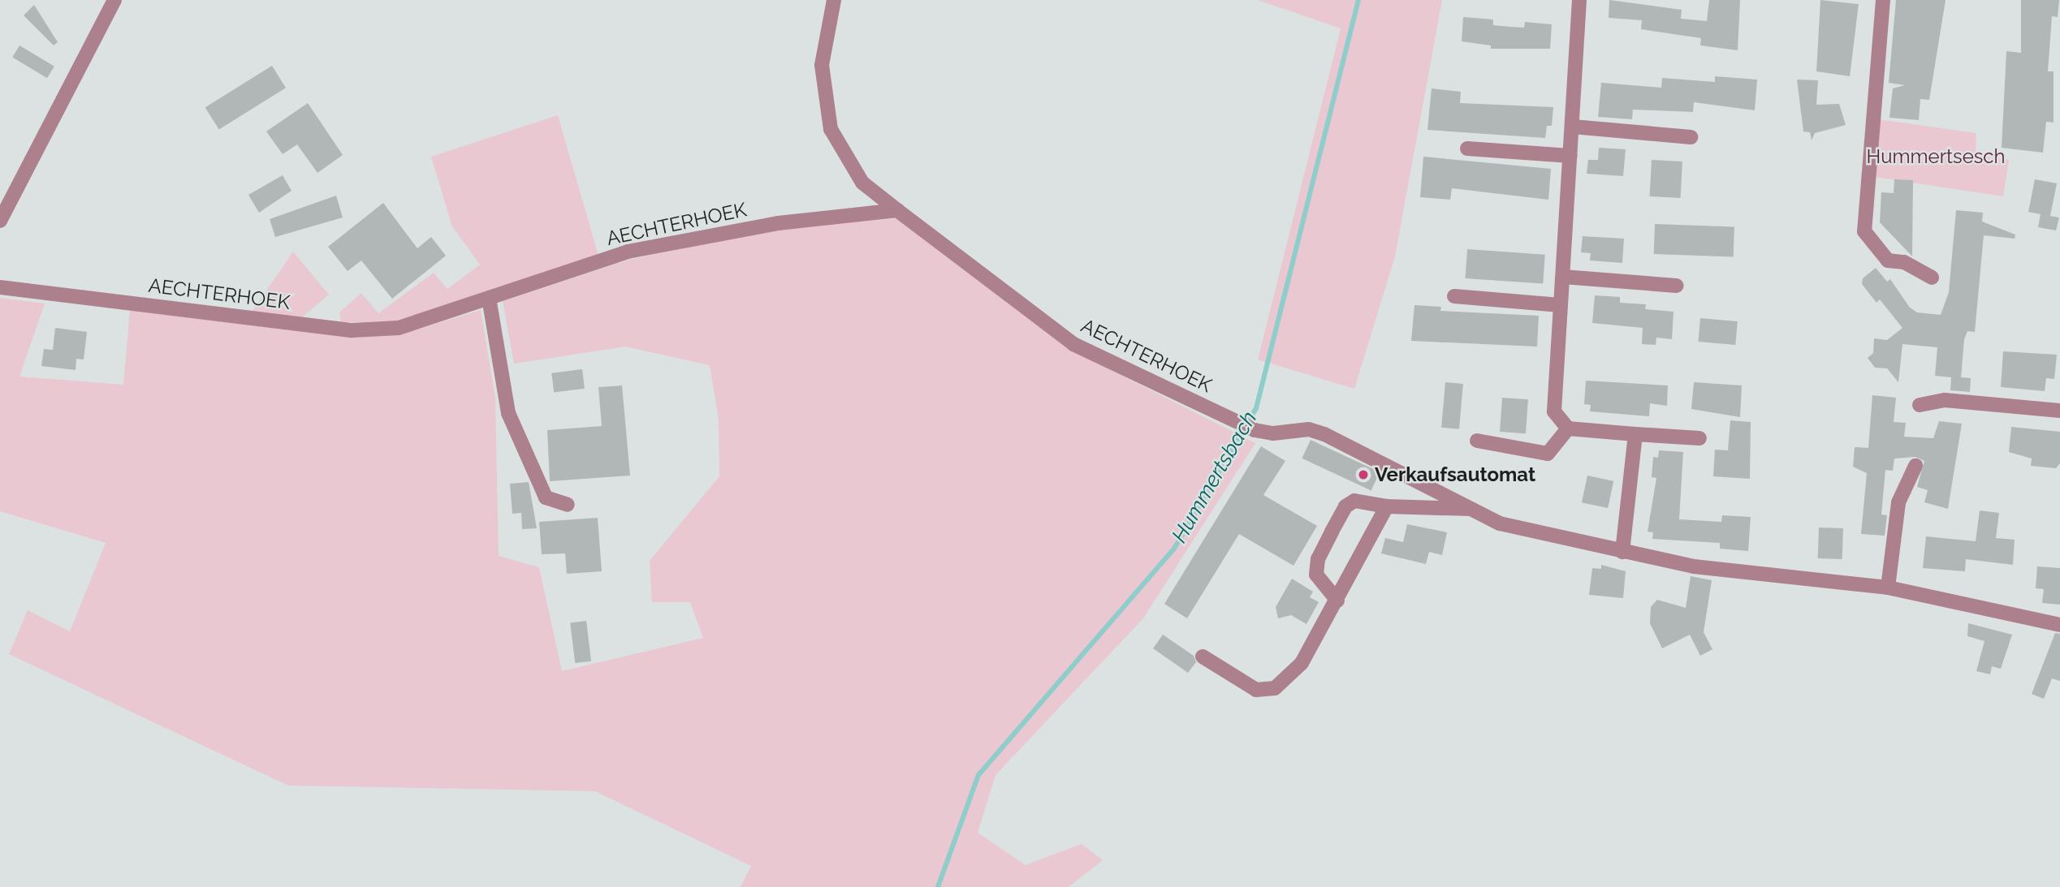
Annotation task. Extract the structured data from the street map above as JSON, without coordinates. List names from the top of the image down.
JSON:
{
  "streets": {
    "street": ["AECHTERHOEK"]
  },
  "water": ["Hummertsbach"],
  "parks": ["Hummertsesch"],
  "places": ["Verkaufsautomat"]
}
